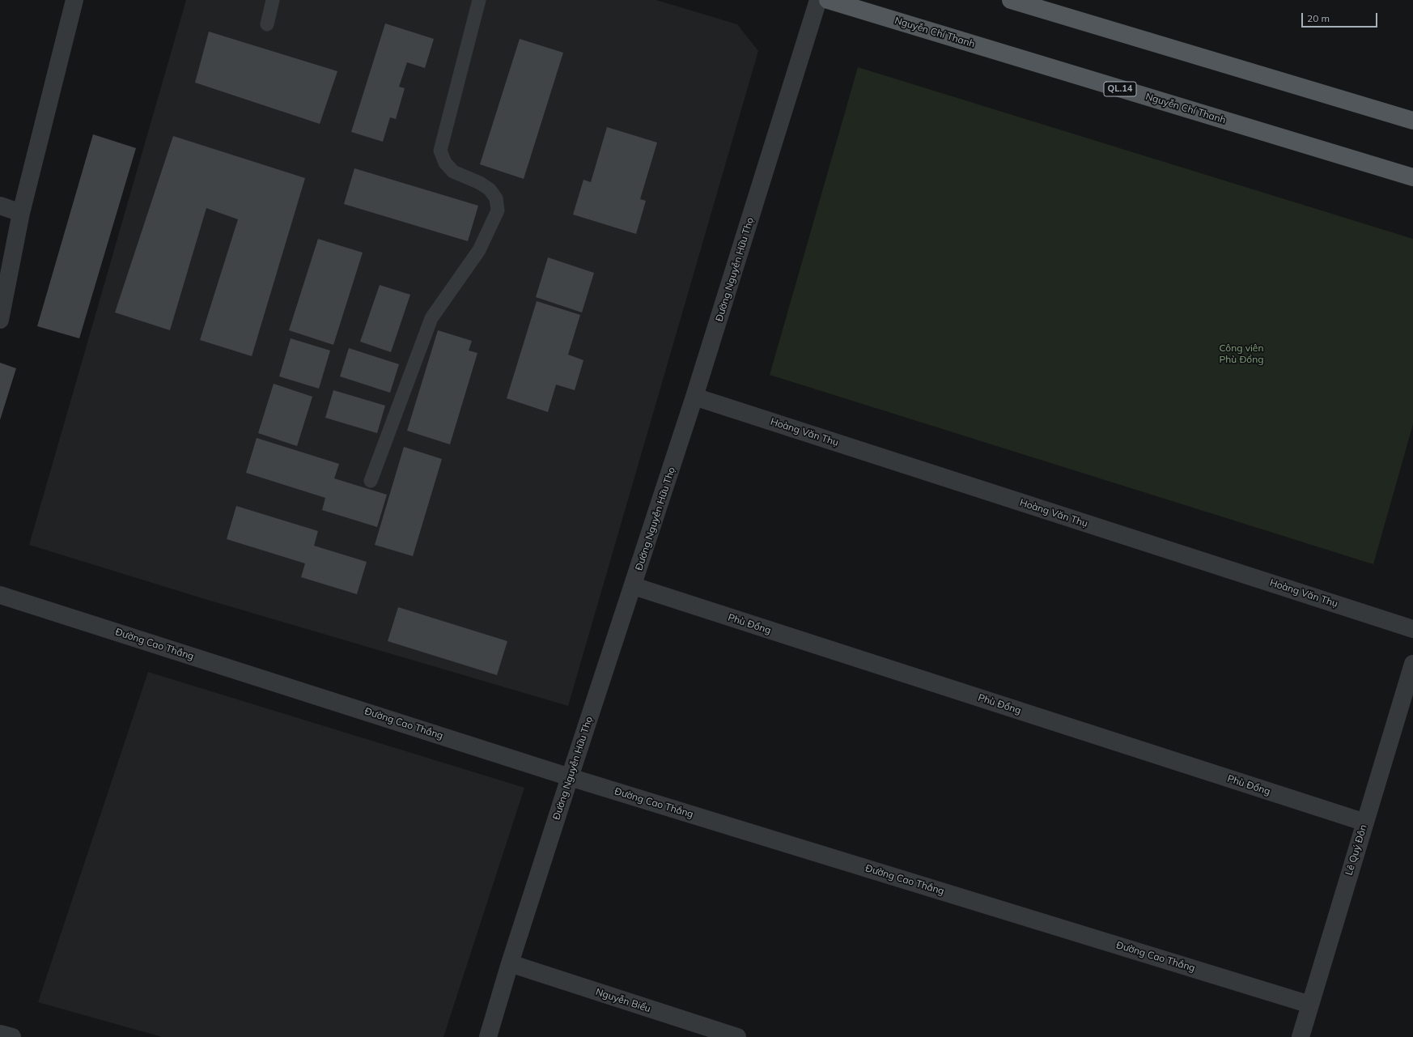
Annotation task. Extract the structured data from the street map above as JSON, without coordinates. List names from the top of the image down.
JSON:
{
  "streets": {
    "main road": ["Nguyễn Chí Thanh", "QL.14"],
    "street": [
      "Đường Nguyễn Hữu Thọ",
      "Hoàng Văn Thụ",
      "Phù Đổng",
      "Đường Cao Thắng",
      "Lê Quý Đôn",
      "Nguyễn Biểu"
    ]
  },
  "crossings": [
    ["Đường Nguyễn Hữu Thọ", "Hoàng Văn Thụ"],
    ["Đường Nguyễn Hữu Thọ", "Phù Đổng"],
    ["Đường Nguyễn Hữu Thọ", "Đường Cao Thắng"],
    ["Đường Nguyễn Hữu Thọ", "Nguyễn Biểu"],
    ["Phù Đổng", "Lê Quý Đôn"],
    ["Đường Cao Thắng", "Lê Quý Đôn"]
  ],
  "parks": ["Công viên Phù Đổng"],
  "scale_bar": "20 m"
}
